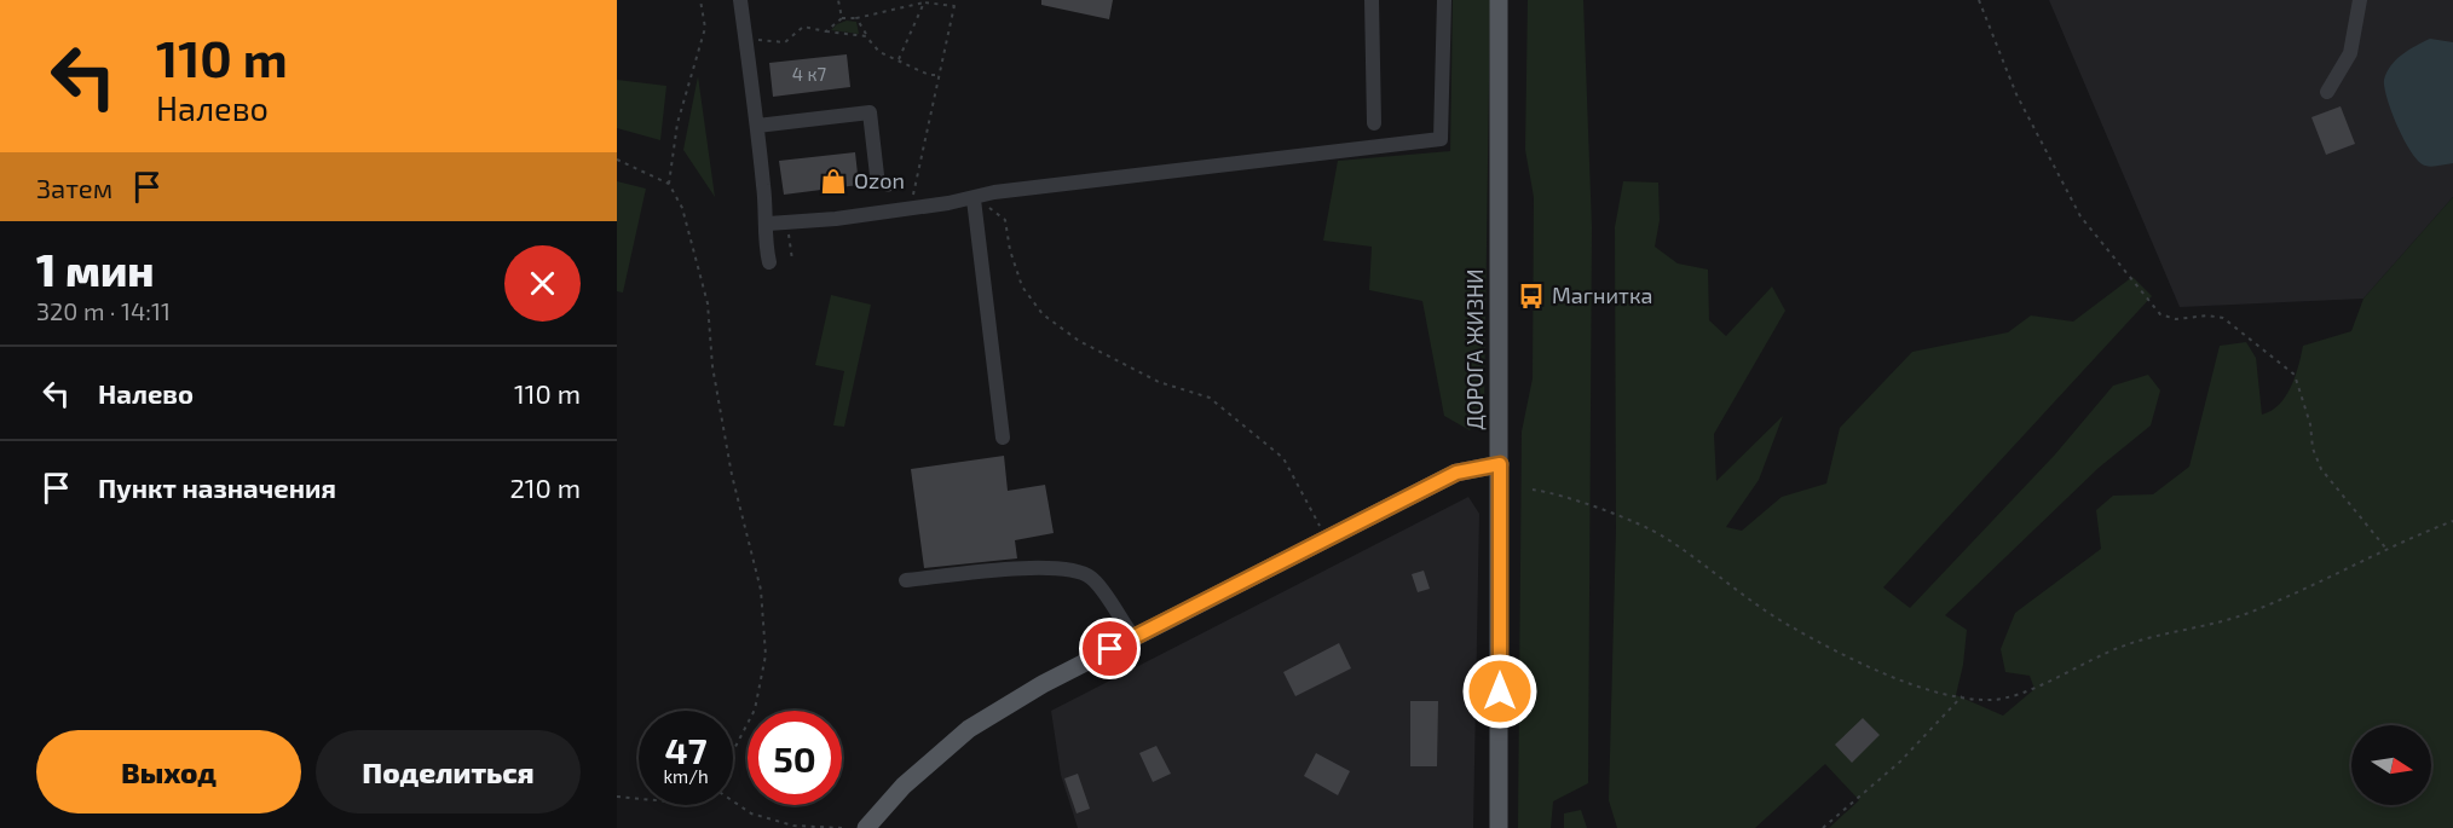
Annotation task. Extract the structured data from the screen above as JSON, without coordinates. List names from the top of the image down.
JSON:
{
  "streets": {
    "main road": ["ДОРОГА ЖИЗНИ"]
  },
  "places": {
    "shop": ["Ozon"],
    "bus stop": ["Магнитка"]
  },
  "house_numbers": ["4 к7"],
  "north": "right",
  "page": {
    "turn": ["110 m", "Налево"],
    "then": "Затем",
    "heading": ["1 мин", "320 m · 14:11"],
    "list": [
      {
        "name": "Налево",
        "value": "110 m"
      },
      {
        "name": "Пункт назначения",
        "value": "210 m"
      }
    ],
    "speed": "47 km/h",
    "limit": "50",
    "buttons": ["Выход", "Поделиться"]
  }
}
